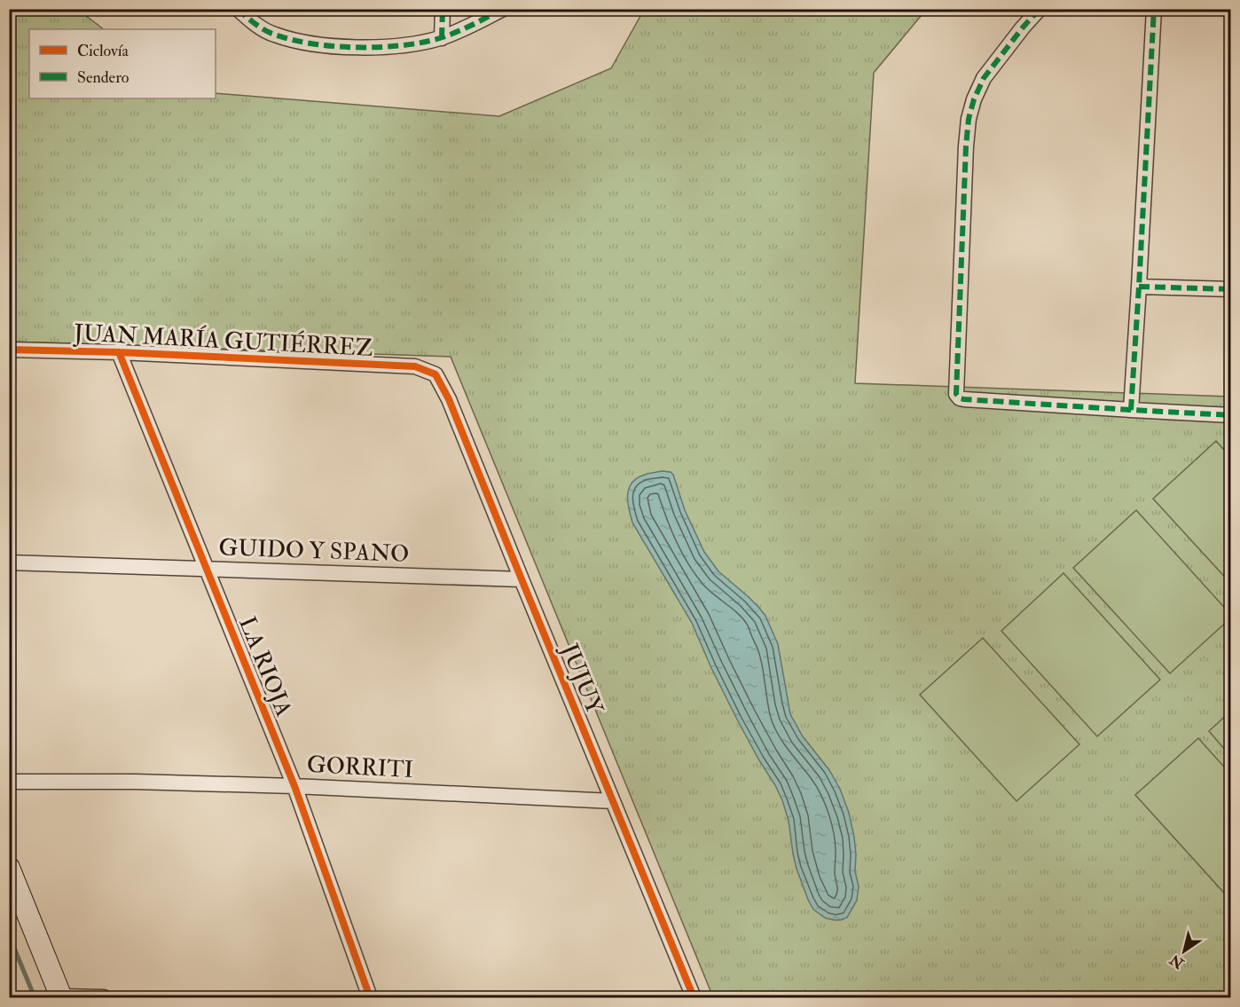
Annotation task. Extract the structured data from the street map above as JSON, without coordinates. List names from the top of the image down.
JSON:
{
  "streets": {
    "street": [
      "JUAN MARÍA GUTIÉRREZ",
      "GUIDO Y SPANO",
      "LA RIOJA",
      "JUJUY",
      "GORRITI"
    ]
  },
  "crossings": [
    ["JUAN MARÍA GUTIÉRREZ", "LA RIOJA"],
    ["JUAN MARÍA GUTIÉRREZ", "JUJUY"],
    ["GUIDO Y SPANO", "LA RIOJA"],
    ["GUIDO Y SPANO", "JUJUY"],
    ["LA RIOJA", "GORRITI"],
    ["JUJUY", "GORRITI"]
  ],
  "legend": ["Ciclovía", "Sendero"],
  "north": "bottom left"
}
